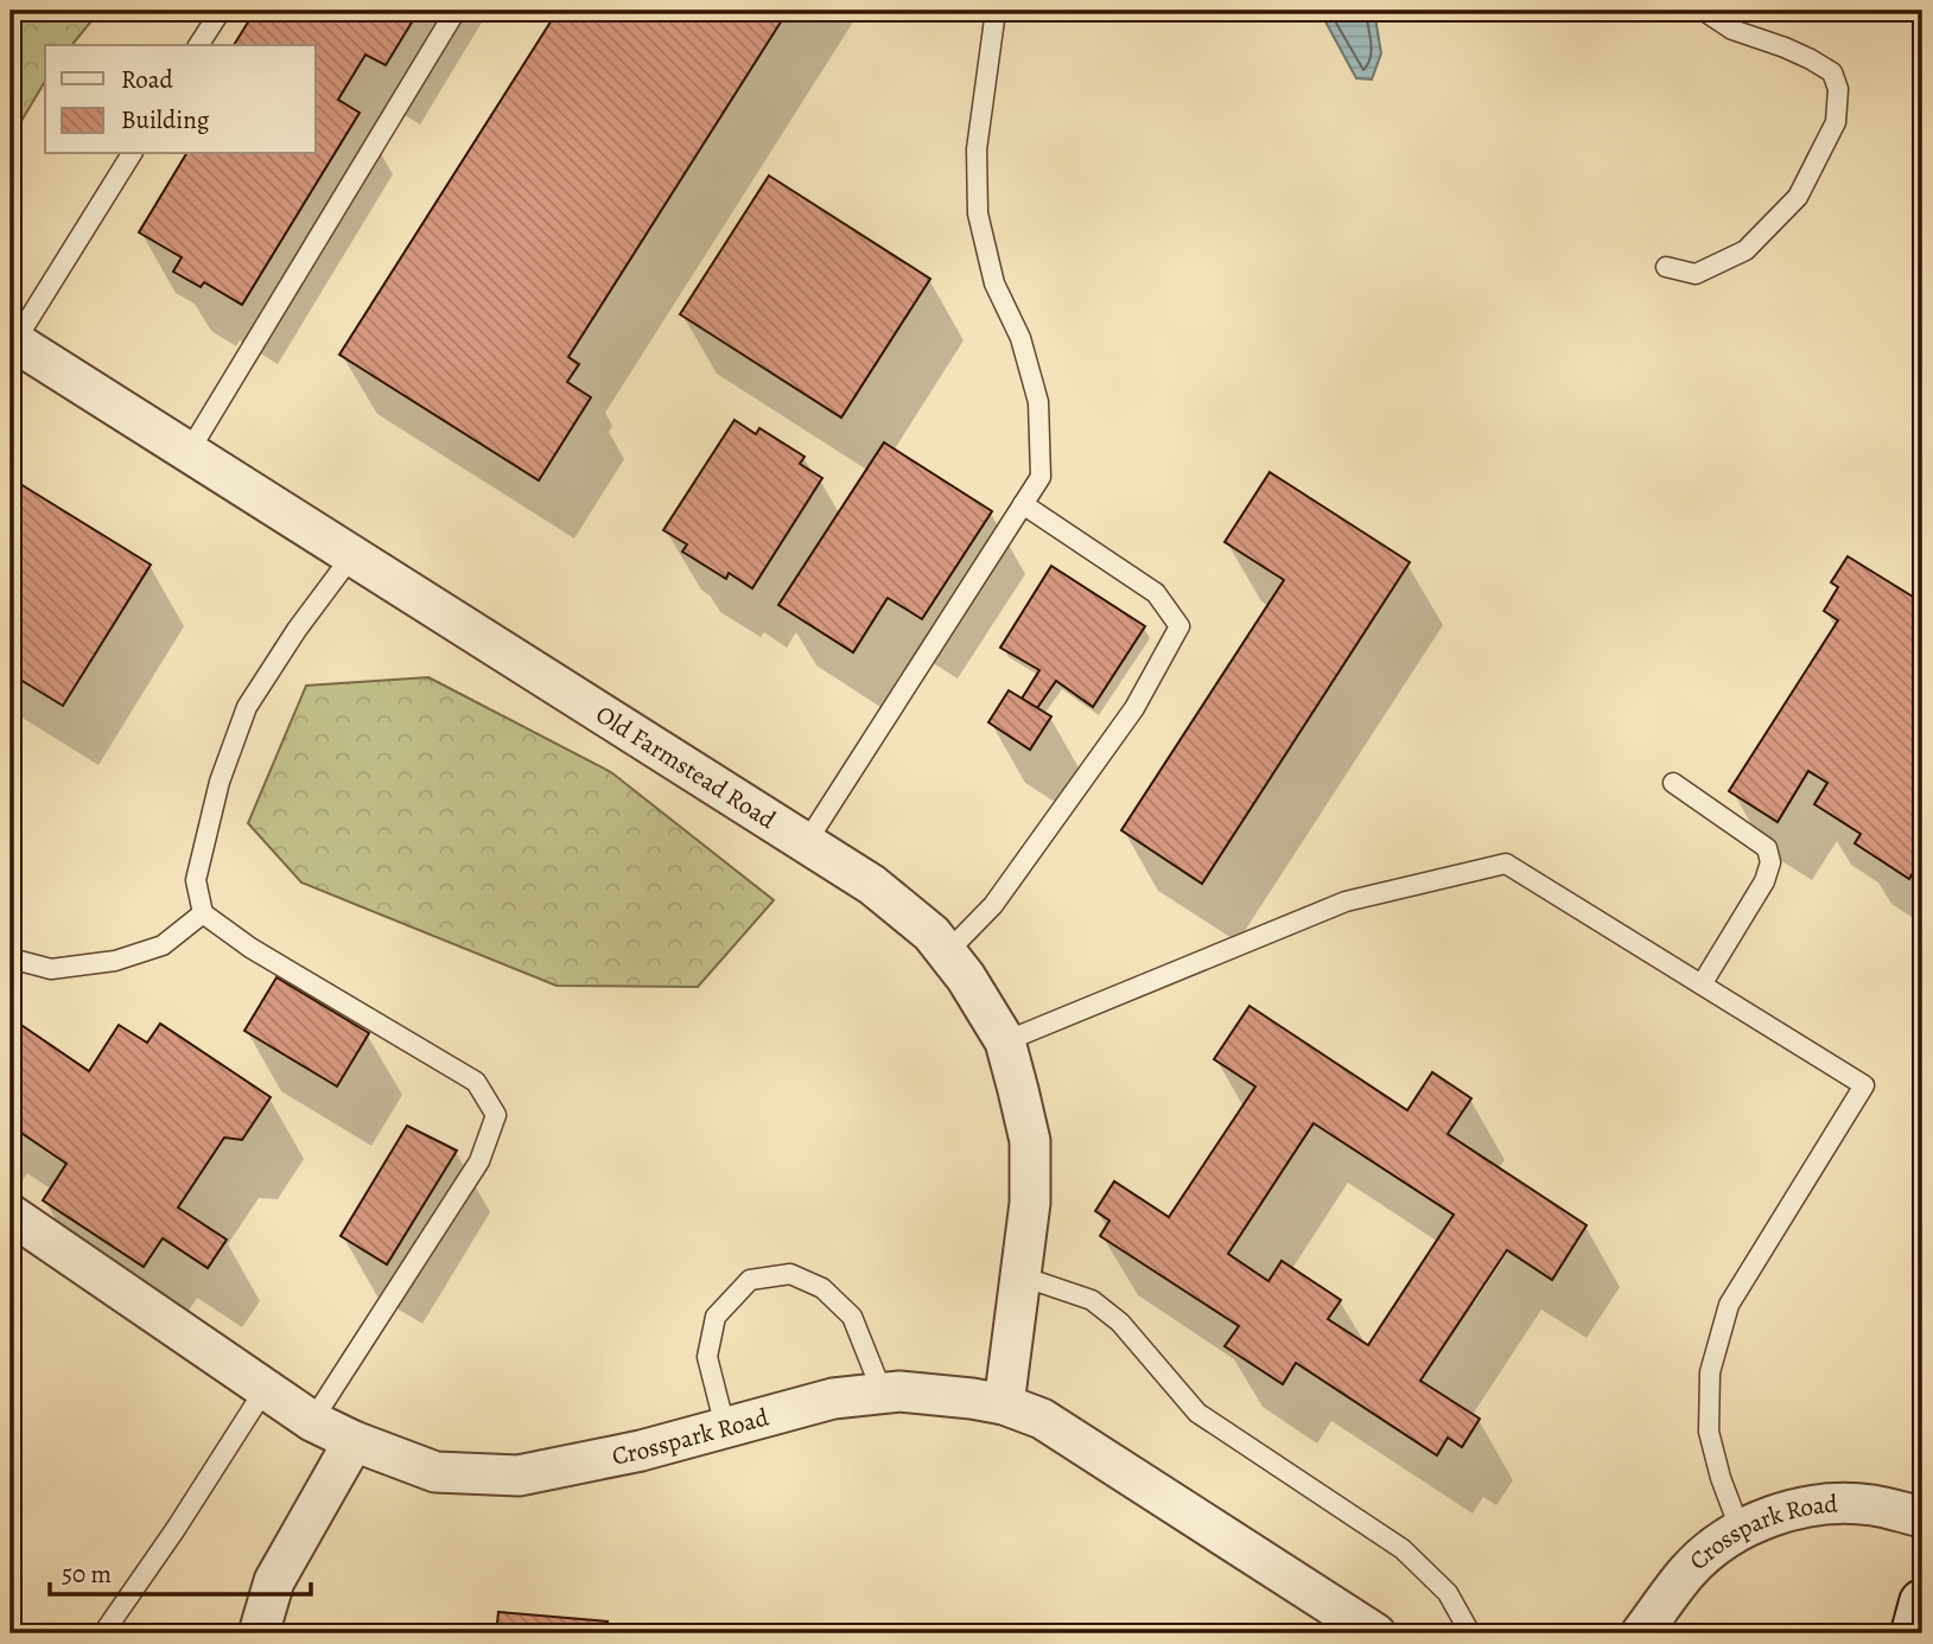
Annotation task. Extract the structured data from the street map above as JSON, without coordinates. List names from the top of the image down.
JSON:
{
  "streets": {
    "street": ["Old Farmstead Road", "Crosspark Road"]
  },
  "crossings": [
    ["Old Farmstead Road", "Crosspark Road"]
  ],
  "legend": ["Road", "Building"],
  "scale_bar": "50 m"
}
